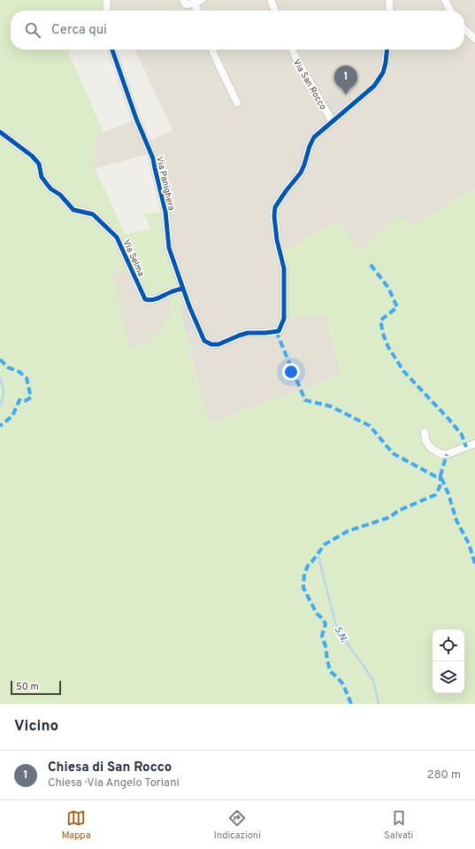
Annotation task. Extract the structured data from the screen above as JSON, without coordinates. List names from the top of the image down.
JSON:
{
  "streets": {
    "street": ["Via San Rocco", "Via Panighera", "Via Selma"]
  },
  "crossings": [
    ["Via San Rocco", "Via Panighera"],
    ["Via Panighera", "Via Selma"]
  ],
  "water": ["S.N."],
  "scale_bar": "50 m",
  "page": {
    "search": "Cerca qui",
    "pins": "1",
    "scale": "50 m",
    "heading": "Vicino",
    "list": [
      {
        "mark": "1",
        "name": "Chiesa di San Rocco",
        "note": "Chiesa · Via Angelo Toriani",
        "value": "280 m"
      }
    ],
    "nav": ["Mappa", "Indicazioni", "Salvati"]
  }
}
